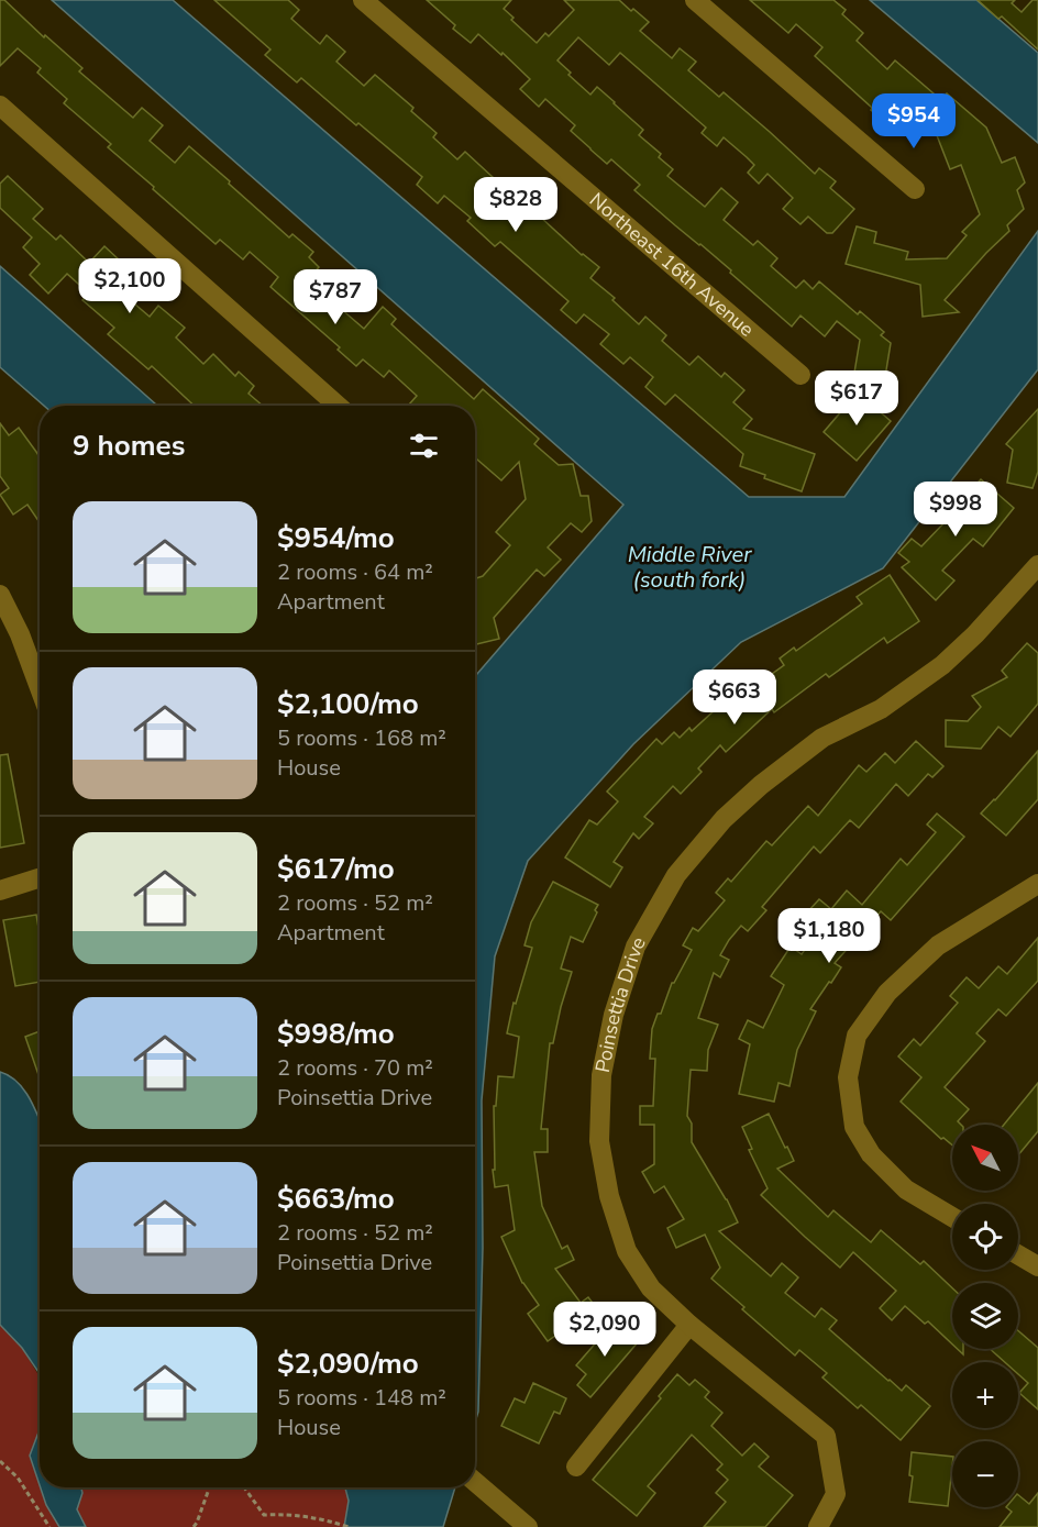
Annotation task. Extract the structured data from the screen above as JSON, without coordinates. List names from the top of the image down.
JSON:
{
  "streets": {
    "street": ["Northeast 16th Avenue", "Poinsettia Drive"]
  },
  "water": ["Middle River (south fork)"],
  "north": "top left",
  "page": {
    "price": [
      "$954",
      "$828",
      "$2,100",
      "$787",
      "$617",
      "$998",
      "$663",
      "$1,180",
      "$2,090"
    ],
    "heading": "9 homes",
    "list": [
      {
        "name": "$954/mo",
        "note": "2 rooms · 64 m² · Apartment"
      },
      {
        "name": "$2,100/mo",
        "note": "5 rooms · 168 m² · House"
      },
      {
        "name": "$617/mo",
        "note": "2 rooms · 52 m² · Apartment"
      },
      {
        "name": "$998/mo",
        "note": "2 rooms · 70 m² · Poinsettia Drive"
      },
      {
        "name": "$663/mo",
        "note": "2 rooms · 52 m² · Poinsettia Drive"
      },
      {
        "name": "$2,090/mo",
        "note": "5 rooms · 148 m² · House"
      }
    ],
    "map_buttons": ["+", "−"]
  }
}
